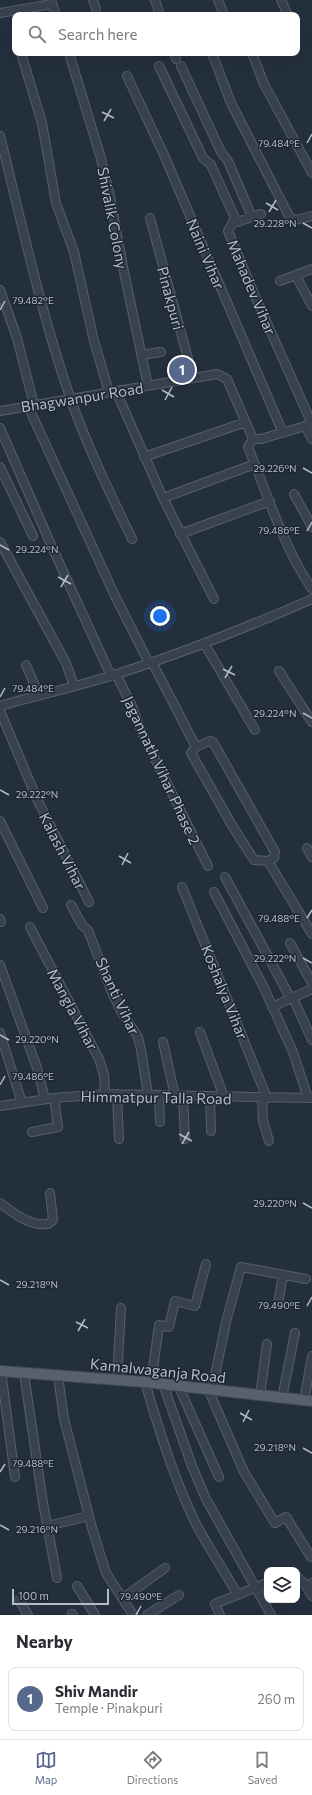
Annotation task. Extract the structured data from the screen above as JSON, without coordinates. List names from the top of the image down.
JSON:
{
  "streets": {
    "main road": ["Kamalwaganja Road"],
    "street": [
      "Shivalik Colony",
      "Naini Vihar",
      "Mahadev Vihar",
      "Pinakpuri",
      "Bhagwanpur Road",
      "Jagannath Vihar Phase 2",
      "Kalash Vihar",
      "Koshalya Vihar",
      "Shanti Vihar",
      "Mangla Vihar",
      "Himmatpur Talla Road"
    ]
  },
  "crossings": [
    ["Shivalik Colony", "Bhagwanpur Road"],
    ["Pinakpuri", "Bhagwanpur Road"],
    ["Koshalya Vihar", "Himmatpur Talla Road"],
    ["Shanti Vihar", "Himmatpur Talla Road"],
    ["Mangla Vihar", "Himmatpur Talla Road"]
  ],
  "scale_bar": "100 m",
  "page": {
    "search": "Search here",
    "pins": "1",
    "scale": "100 m",
    "heading": "Nearby",
    "list": [
      {
        "mark": "1",
        "name": "Shiv Mandir",
        "note": "Temple · Pinakpuri",
        "value": "260 m"
      }
    ],
    "nav": ["Map", "Directions", "Saved"]
  },
  "coordinates": [
    "79.484°E",
    "29.228°N",
    "79.482°E",
    "29.226°N",
    "79.486°E",
    "29.224°N",
    "29.222°N",
    "79.488°E",
    "29.220°N",
    "29.218°N",
    "79.490°E",
    "29.216°N"
  ]
}
